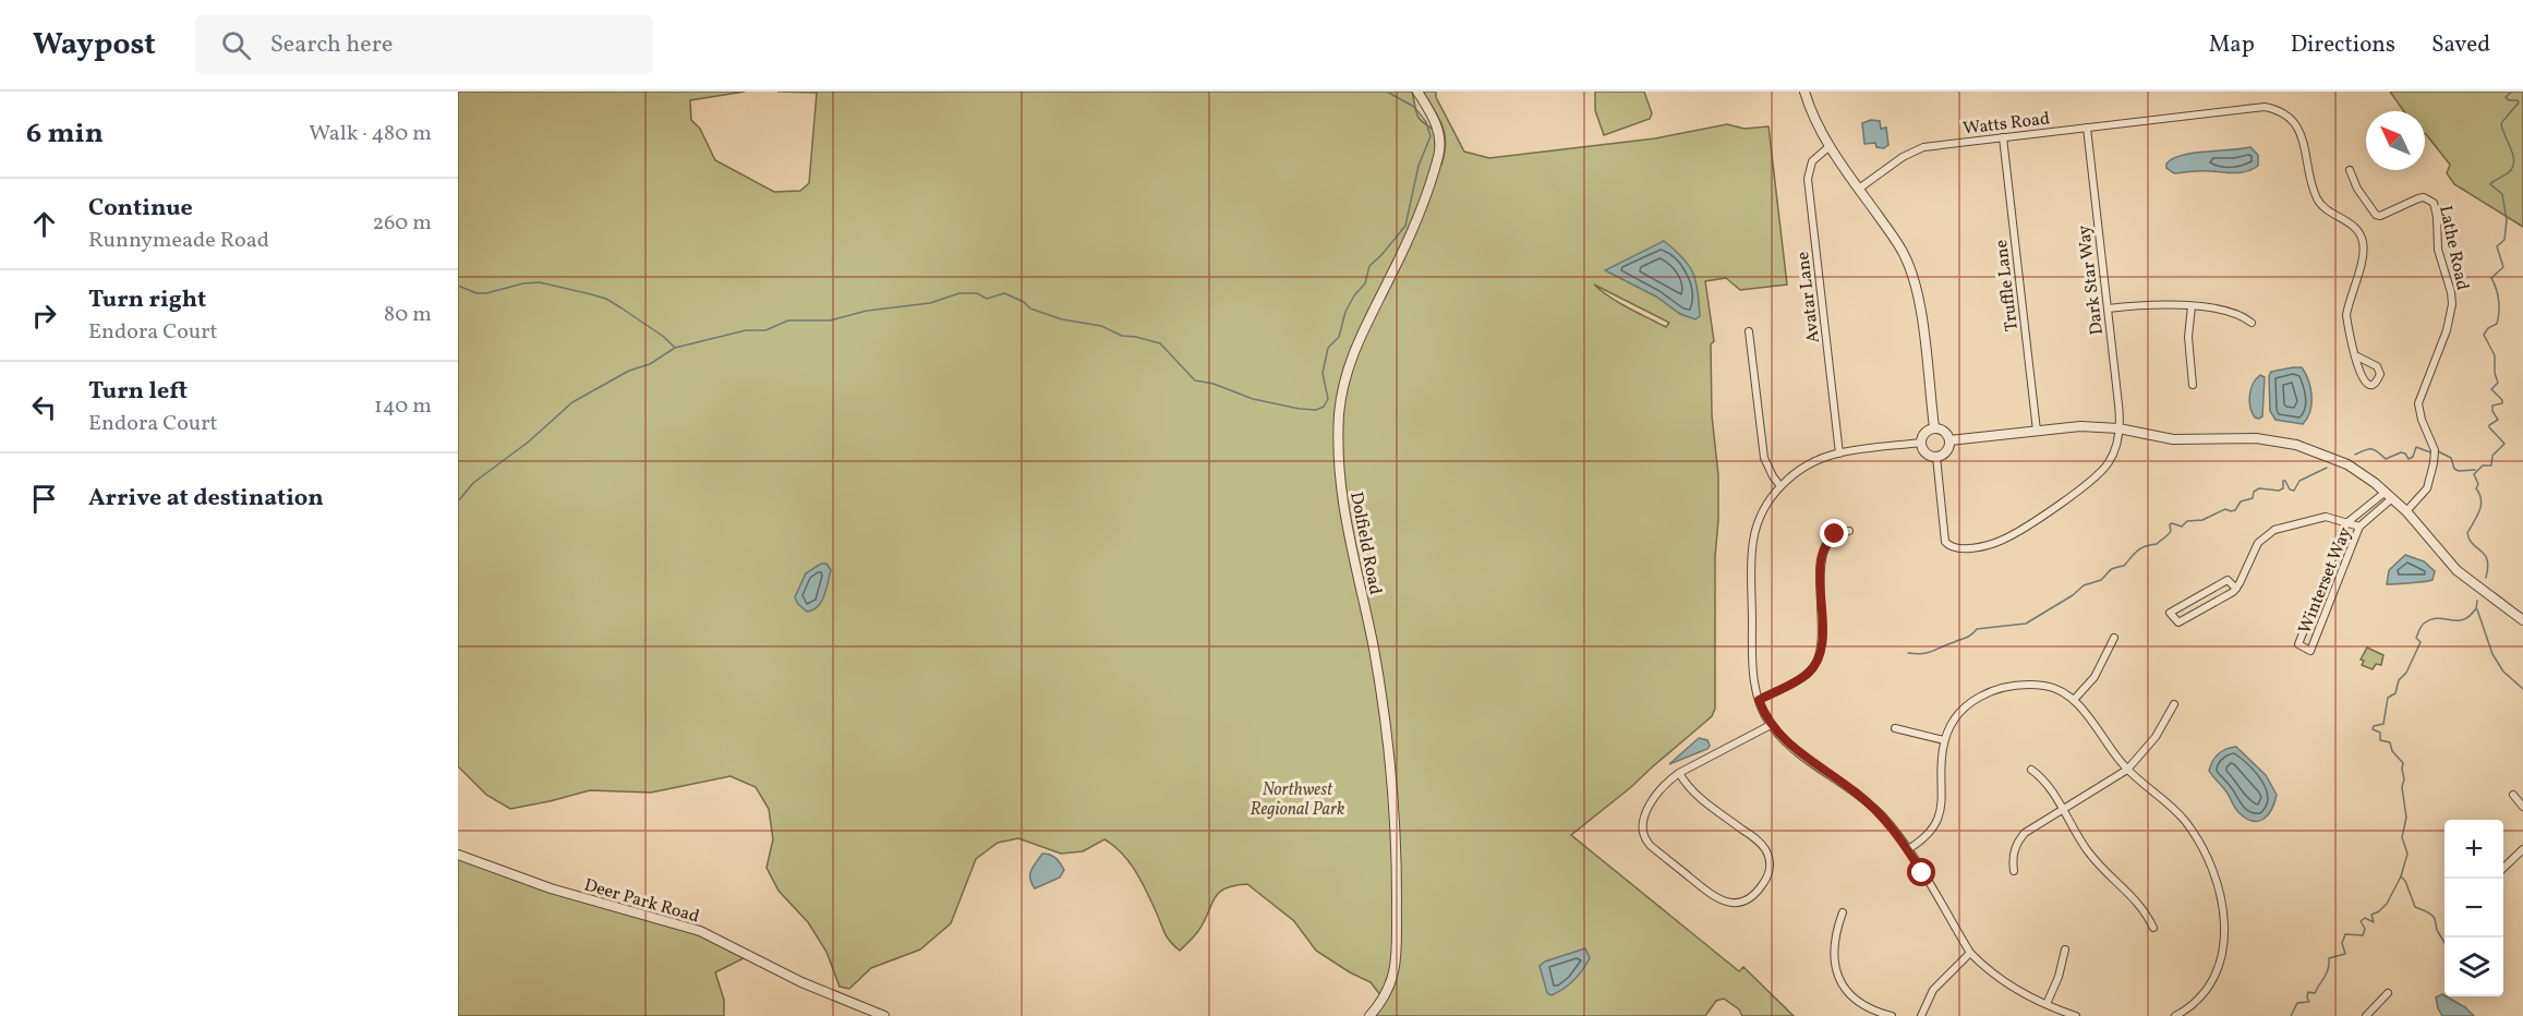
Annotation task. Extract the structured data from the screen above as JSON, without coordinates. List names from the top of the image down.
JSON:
{
  "streets": {
    "street": [
      "Watts Road",
      "Lathe Road",
      "Dark Star Way",
      "Truffle Lane",
      "Avatar Lane",
      "Dolfield Road",
      "Winterset Way",
      "Deer Park Road"
    ]
  },
  "crossings": [
    ["Watts Road", "Dark Star Way"],
    ["Watts Road", "Truffle Lane"]
  ],
  "parks": ["Northwest Regional Park"],
  "north": "top left",
  "page": {
    "header": "Waypost",
    "search": "Search here",
    "nav": ["Map", "Directions", "Saved"],
    "heading": ["6 min", "Walk · 480 m"],
    "list": [
      ["Continue", "Runnymeade Road", "260 m"],
      ["Turn right", "Endora Court", "80 m"],
      ["Turn left", "Endora Court", "140 m"],
      "Arrive at destination"
    ],
    "map_buttons": ["+", "−"]
  }
}
